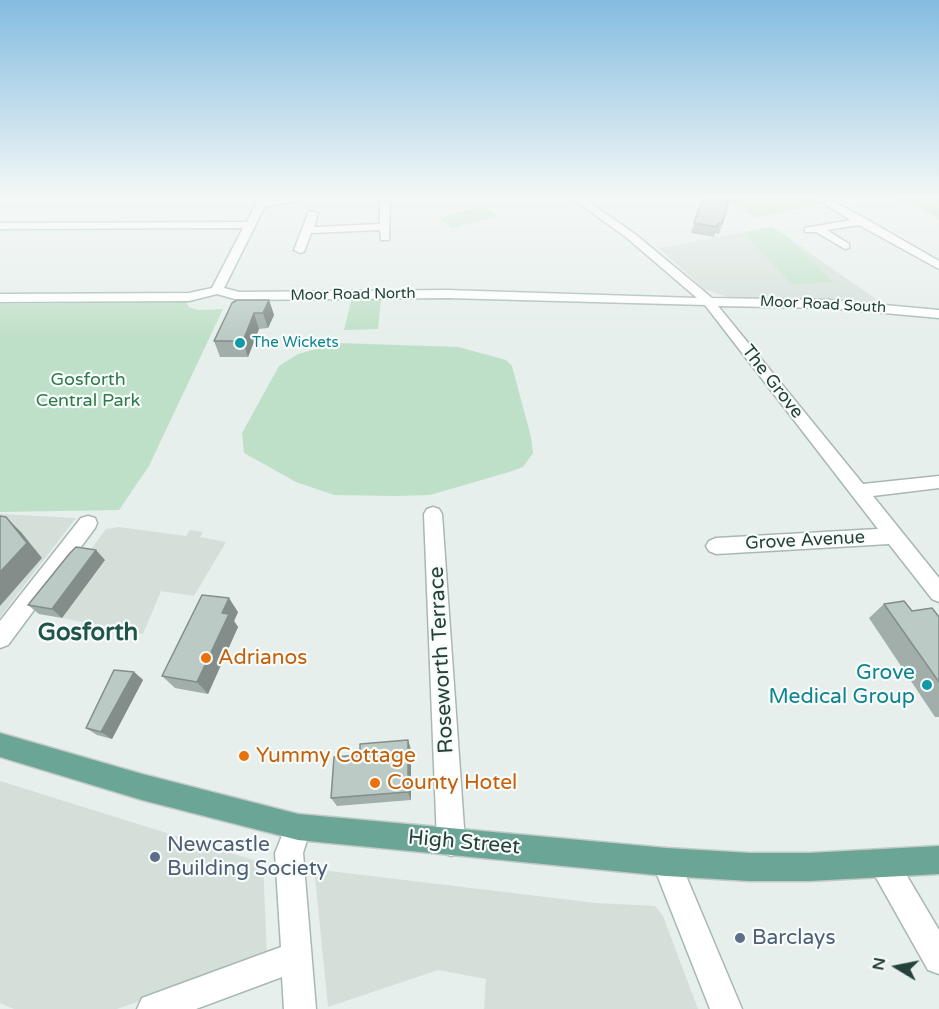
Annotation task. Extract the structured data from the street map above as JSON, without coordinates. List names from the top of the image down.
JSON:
{
  "streets": {
    "main road": ["High Street"],
    "street": [
      "Moor Road North",
      "Moor Road South",
      "The Grove",
      "Grove Avenue",
      "Roseworth Terrace"
    ]
  },
  "crossings": [
    ["Moor Road North", "Moor Road South"],
    ["Moor Road North", "The Grove"],
    ["Moor Road South", "The Grove"],
    ["The Grove", "Grove Avenue"],
    ["Roseworth Terrace", "High Street"]
  ],
  "districts": ["Gosforth"],
  "parks": ["Gosforth Central Park"],
  "places": [
    "The Wickets",
    "Adrianos",
    "Grove Medical Group",
    "Yummy Cottage",
    "County Hotel",
    "Newcastle Building Society",
    "Barclays"
  ],
  "north": "left"
}
